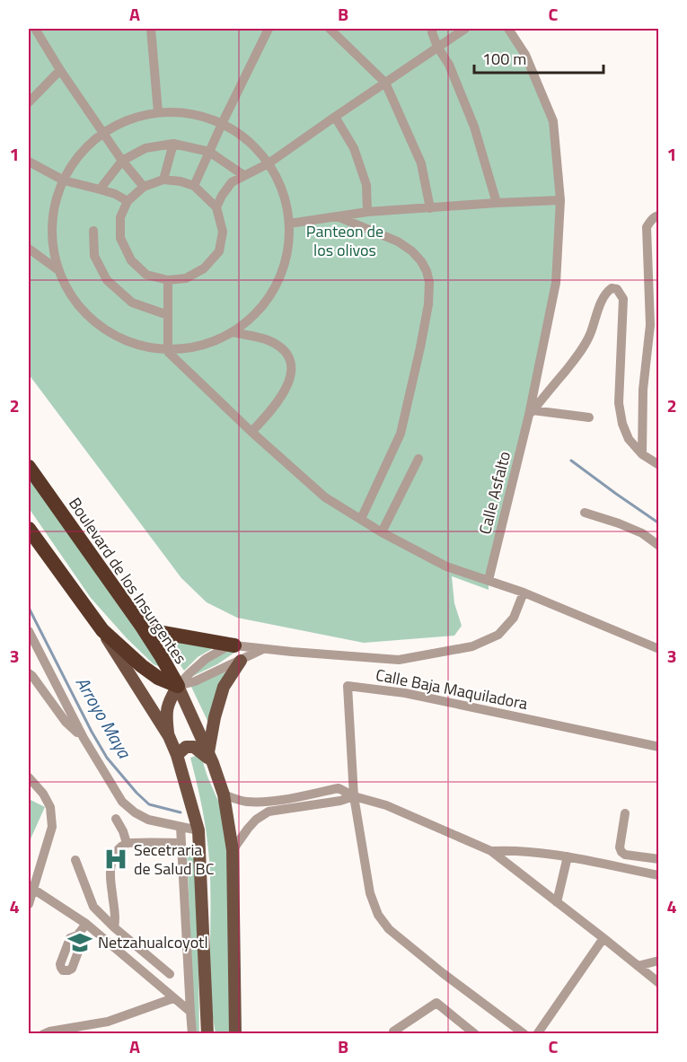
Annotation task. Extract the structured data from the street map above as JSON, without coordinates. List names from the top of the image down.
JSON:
{
  "streets": {
    "highway": ["Boulevard de los Insurgentes"],
    "street": ["Calle Asfalto", "Calle Baja Maquiladora"]
  },
  "water": ["Arroyo Maya"],
  "parks": ["Panteon de los olivos"],
  "places": {
    "hospital": ["Secetraria de Salud BC"],
    "school or university": ["Netzahualcoyotl"]
  },
  "scale_bar": "100 m",
  "grid": {
    "columns": ["A", "B", "C"],
    "rows": [
      "1",
      "2",
      "3",
      "4"
    ]
  }
}
